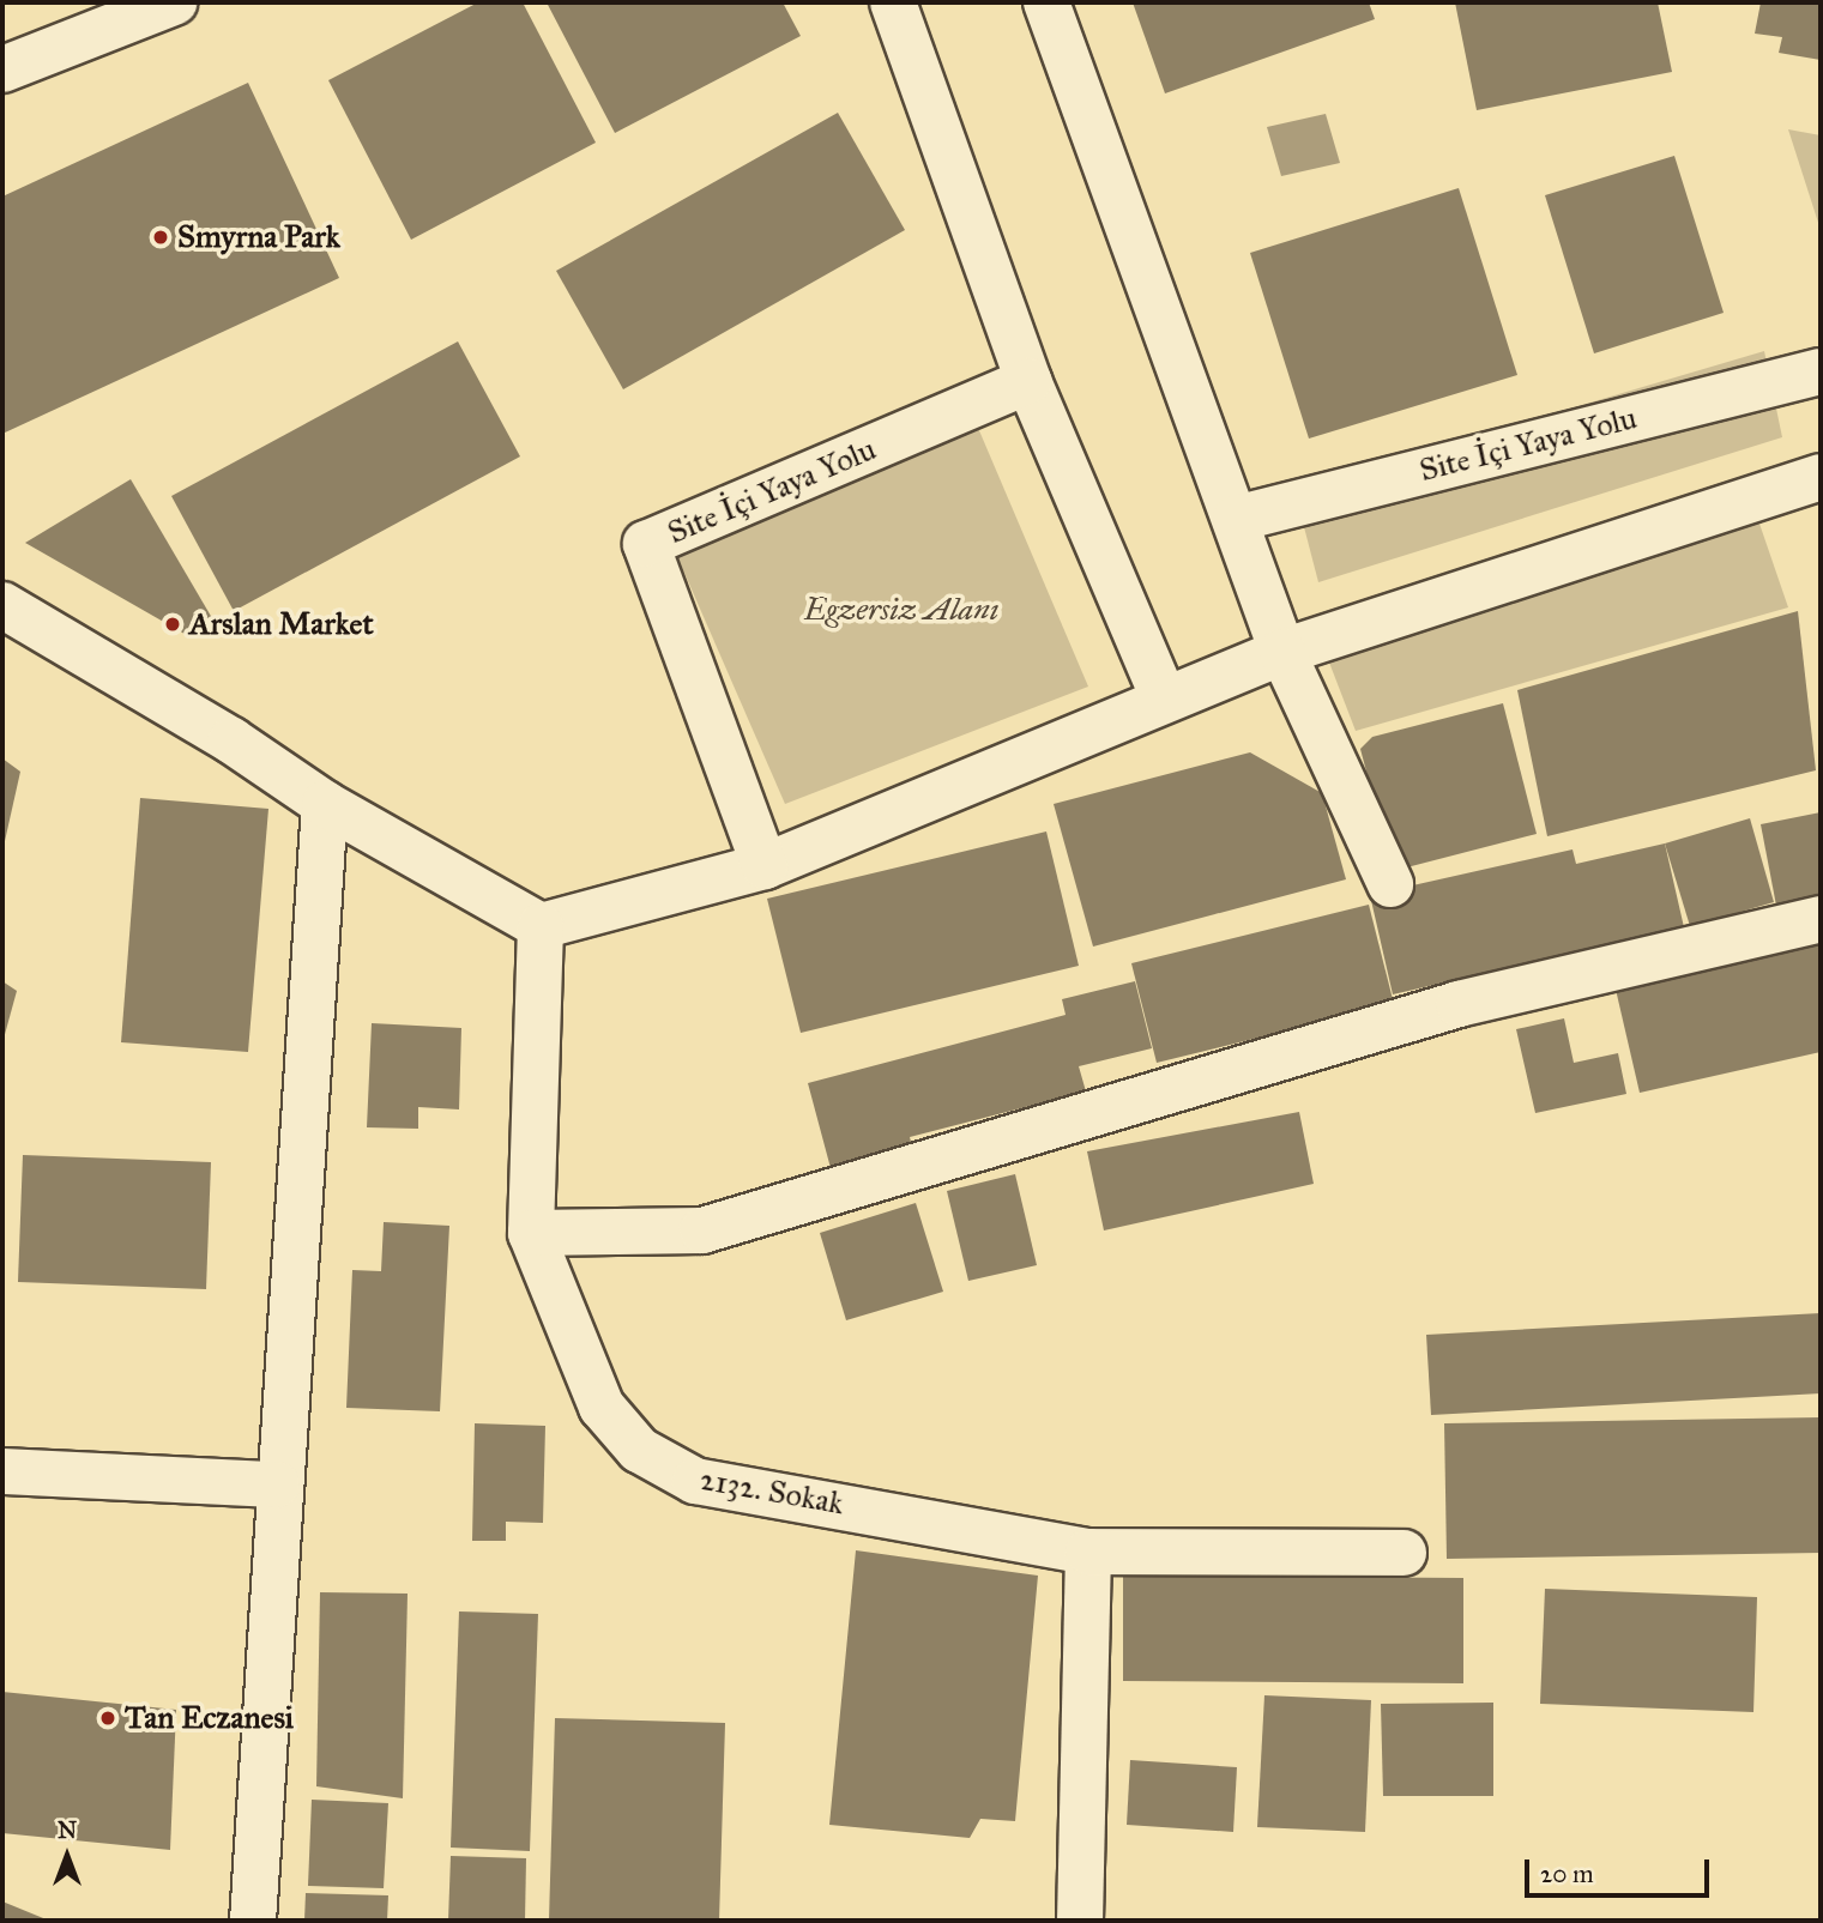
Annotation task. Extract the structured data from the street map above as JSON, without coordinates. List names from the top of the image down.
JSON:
{
  "streets": {
    "street": ["Site İçi Yaya Yolu", "2132. Sokak"]
  },
  "parks": ["Egzersiz Alanı"],
  "places": ["Smyrna Park", "Arslan Market", "Tan Eczanesi"],
  "scale_bar": "20 m",
  "north": "top"
}
